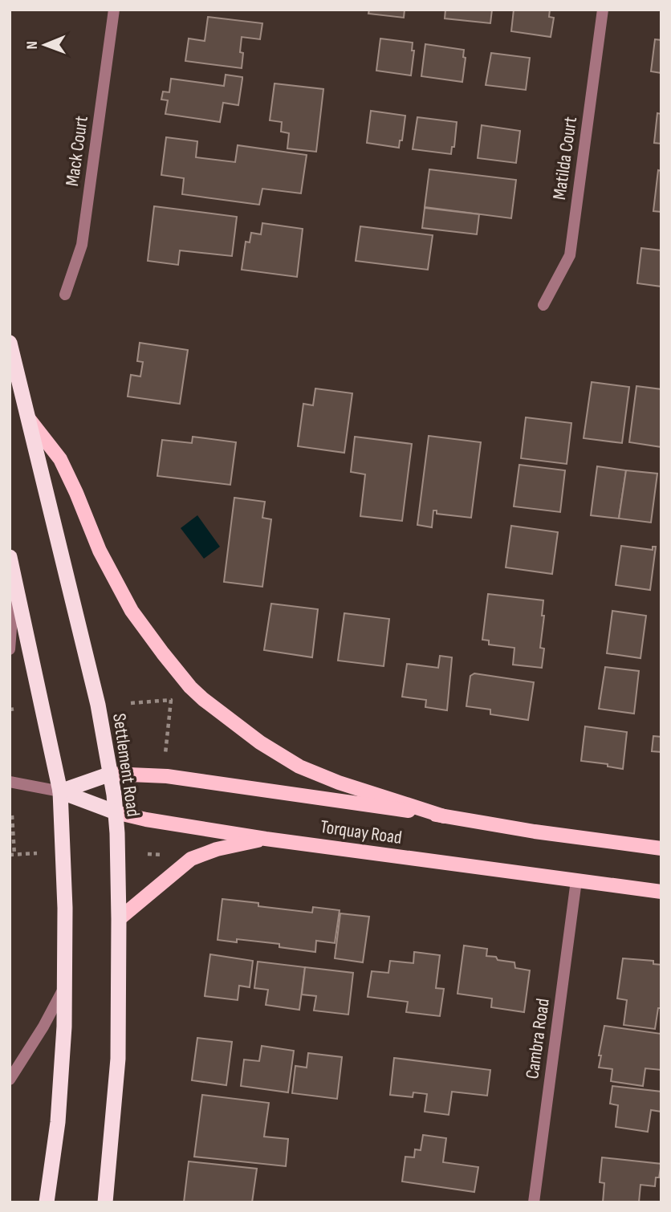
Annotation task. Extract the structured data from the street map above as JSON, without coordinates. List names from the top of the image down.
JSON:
{
  "streets": {
    "highway": ["Settlement Road", "Torquay Road"],
    "street": ["Mack Court", "Matilda Court", "Cambra Road"]
  },
  "crossings": [
    ["Settlement Road", "Torquay Road"],
    ["Torquay Road", "Cambra Road"]
  ],
  "north": "left"
}
